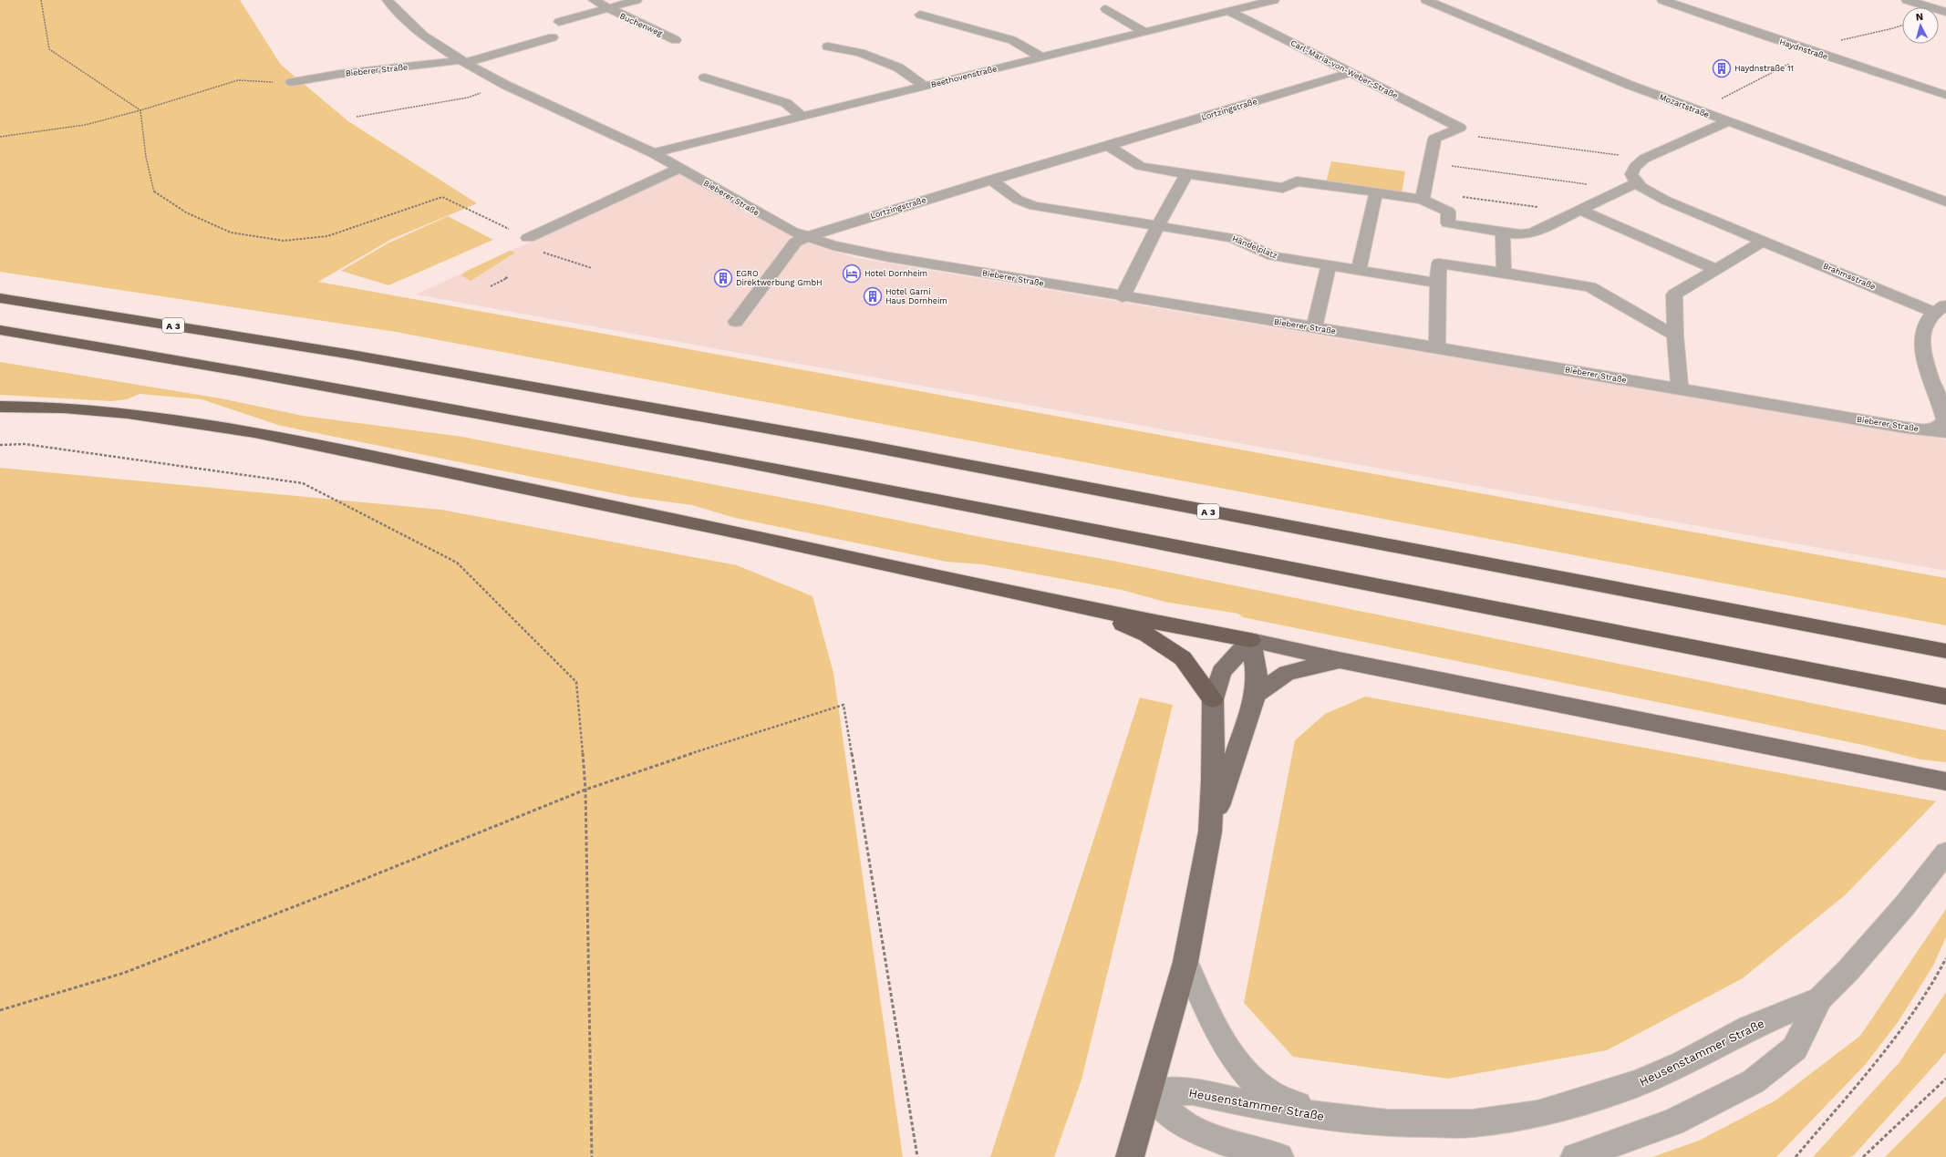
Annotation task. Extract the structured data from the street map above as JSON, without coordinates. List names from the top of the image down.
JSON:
{
  "streets": {
    "highway": ["A 3"],
    "street": [
      "Buchenweg",
      "Haydnstraße",
      "Carl-Maria-von-Weber-Straße",
      "Bieberer Straße",
      "Beethovenstraße",
      "Mozartstraße",
      "Lortzingstraße",
      "Händelplatz",
      "Brahmsstraße",
      "Heusenstammer Straße"
    ]
  },
  "crossings": [
    ["Carl-Maria-von-Weber-Straße", "Beethovenstraße"],
    ["Carl-Maria-von-Weber-Straße", "Lortzingstraße"],
    ["Bieberer Straße", "Beethovenstraße"],
    ["Bieberer Straße", "Lortzingstraße"]
  ],
  "places": {
    "building": ["Haydnstraße 11", "EGRO Direktwerbung GmbH", "Hotel Garni Haus Dornheim"],
    "hotel": ["Hotel Dornheim"]
  },
  "north": "top"
}
